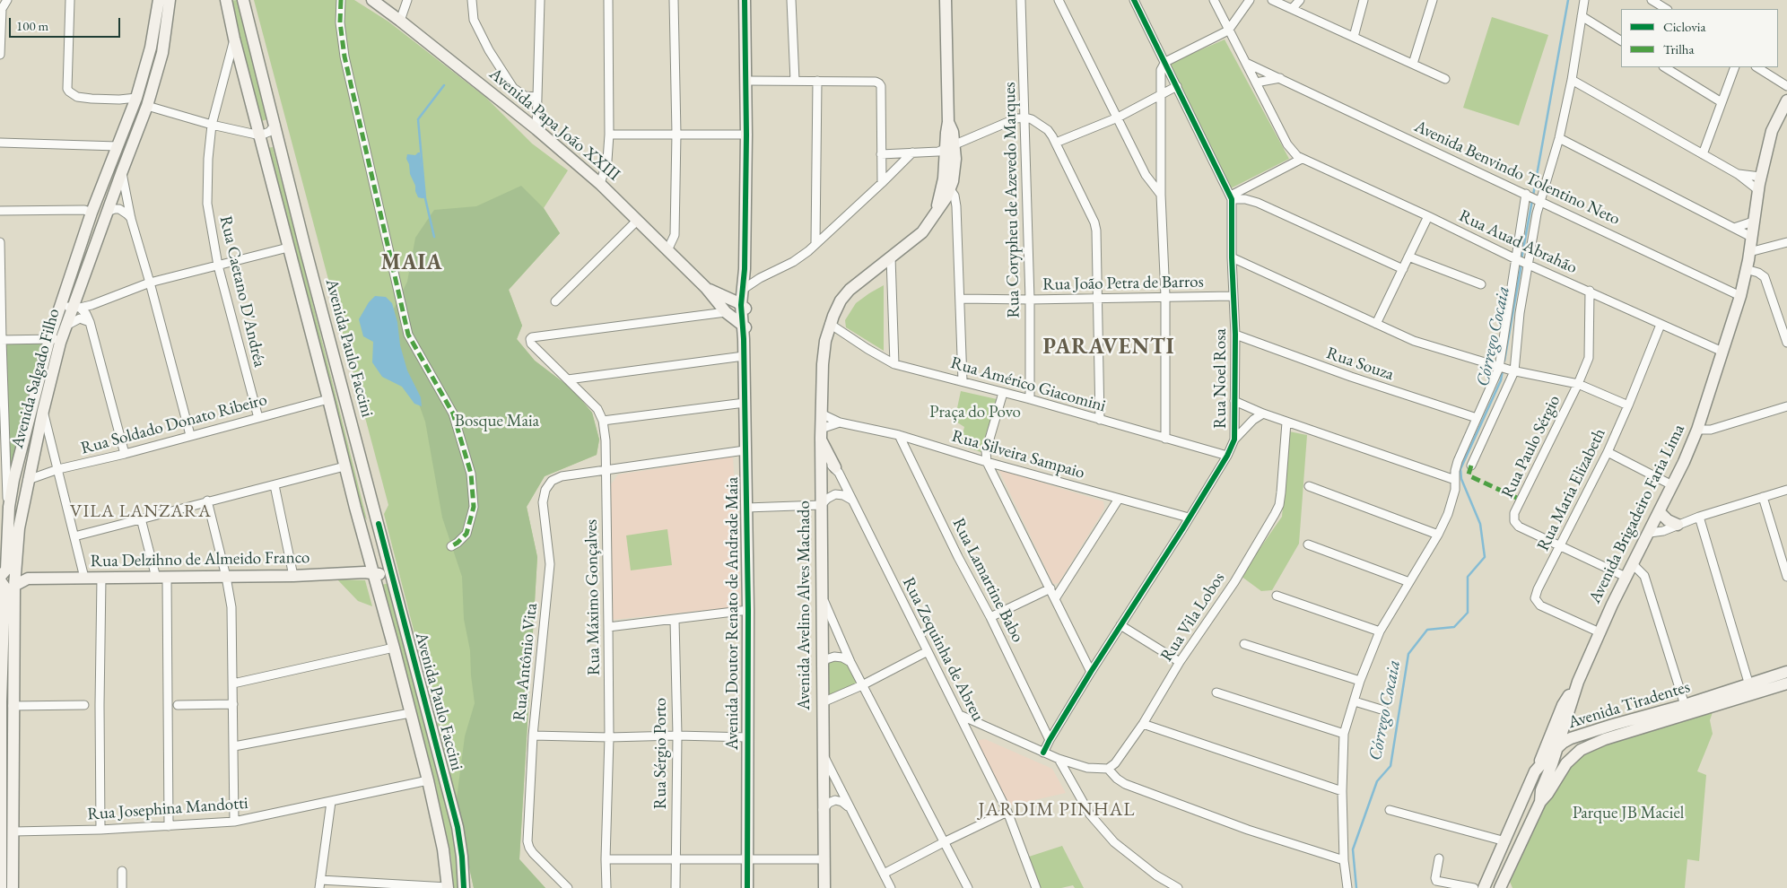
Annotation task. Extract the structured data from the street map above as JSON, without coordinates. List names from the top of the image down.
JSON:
{
  "streets": {
    "main road": [
      "Avenida Papa João XXIII",
      "Avenida Paulo Faccini",
      "Avenida Salgado Filho",
      "Avenida Brigadeiro Faria Lima",
      "Rua Delzihno de Almeido Franco",
      "Avenida Avelino Alves Machado",
      "Avenida Doutor Renato de Andrade Maia",
      "Avenida Tiradentes"
    ],
    "street": [
      "Avenida Benvindo Tolentino Neto",
      "Rua Corypheu de Azevedo Marques",
      "Rua Auad Abrahão",
      "Rua João Petra de Barros",
      "Rua Caetano D'Andréa",
      "Rua Souza",
      "Rua Noel Rosa",
      "Rua Américo Giacomini",
      "Rua Soldado Donato Ribeiro",
      "Rua Paulo Sérgio",
      "Rua Silveira Sampaio",
      "Rua Maria Elizabeth",
      "Rua Lamartine Babo",
      "Rua Máximo Gonçalves",
      "Rua Vila Lobos",
      "Rua Zequinha de Abreu",
      "Rua Antônio Vita",
      "Rua Sérgio Porto",
      "Rua Josephina Mandotti"
    ]
  },
  "crossings": [
    ["Avenida Papa João XXIII", "Avenida Doutor Renato de Andrade Maia"],
    ["Avenida Benvindo Tolentino Neto", "Avenida Brigadeiro Faria Lima"],
    ["Rua Corypheu de Azevedo Marques", "Rua João Petra de Barros"],
    ["Rua Corypheu de Azevedo Marques", "Rua Américo Giacomini"],
    ["Rua Auad Abrahão", "Rua Paulo Sérgio"],
    ["Rua Auad Abrahão", "Rua Maria Elizabeth"],
    ["Rua Auad Abrahão", "Avenida Brigadeiro Faria Lima"],
    ["Rua João Petra de Barros", "Rua Noel Rosa"],
    ["Rua Caetano D'Andréa", "Avenida Paulo Faccini"],
    ["Rua Caetano D'Andréa", "Rua Soldado Donato Ribeiro"],
    ["Avenida Paulo Faccini", "Rua Soldado Donato Ribeiro"],
    ["Avenida Paulo Faccini", "Rua Delzihno de Almeido Franco"],
    ["Avenida Paulo Faccini", "Rua Josephina Mandotti"],
    ["Rua Souza", "Rua Noel Rosa"],
    ["Avenida Salgado Filho", "Rua Soldado Donato Ribeiro"],
    ["Avenida Salgado Filho", "Rua Delzihno de Almeido Franco"],
    ["Avenida Salgado Filho", "Rua Josephina Mandotti"],
    ["Rua Noel Rosa", "Rua Américo Giacomini"],
    ["Rua Noel Rosa", "Rua Silveira Sampaio"],
    ["Rua Noel Rosa", "Rua Lamartine Babo"],
    ["Rua Américo Giacomini", "Avenida Avelino Alves Machado"],
    ["Rua Paulo Sérgio", "Rua Maria Elizabeth"],
    ["Rua Paulo Sérgio", "Avenida Brigadeiro Faria Lima"],
    ["Rua Silveira Sampaio", "Rua Lamartine Babo"],
    ["Rua Silveira Sampaio", "Avenida Avelino Alves Machado"],
    ["Rua Maria Elizabeth", "Avenida Brigadeiro Faria Lima"],
    ["Avenida Brigadeiro Faria Lima", "Avenida Tiradentes"],
    ["Rua Máximo Gonçalves", "Rua Antônio Vita"],
    ["Avenida Doutor Renato de Andrade Maia", "Rua Antônio Vita"]
  ],
  "districts": [
    "MAIA",
    "PARAVENTI",
    "VILA LANZARA",
    "JARDIM PINHAL"
  ],
  "water": ["Córrego Cocaia"],
  "parks": ["Praça do Povo", "Bosque Maia", "Parque JB Maciel"],
  "legend": ["Ciclovia", "Trilha"],
  "scale_bar": "100 m"
}
